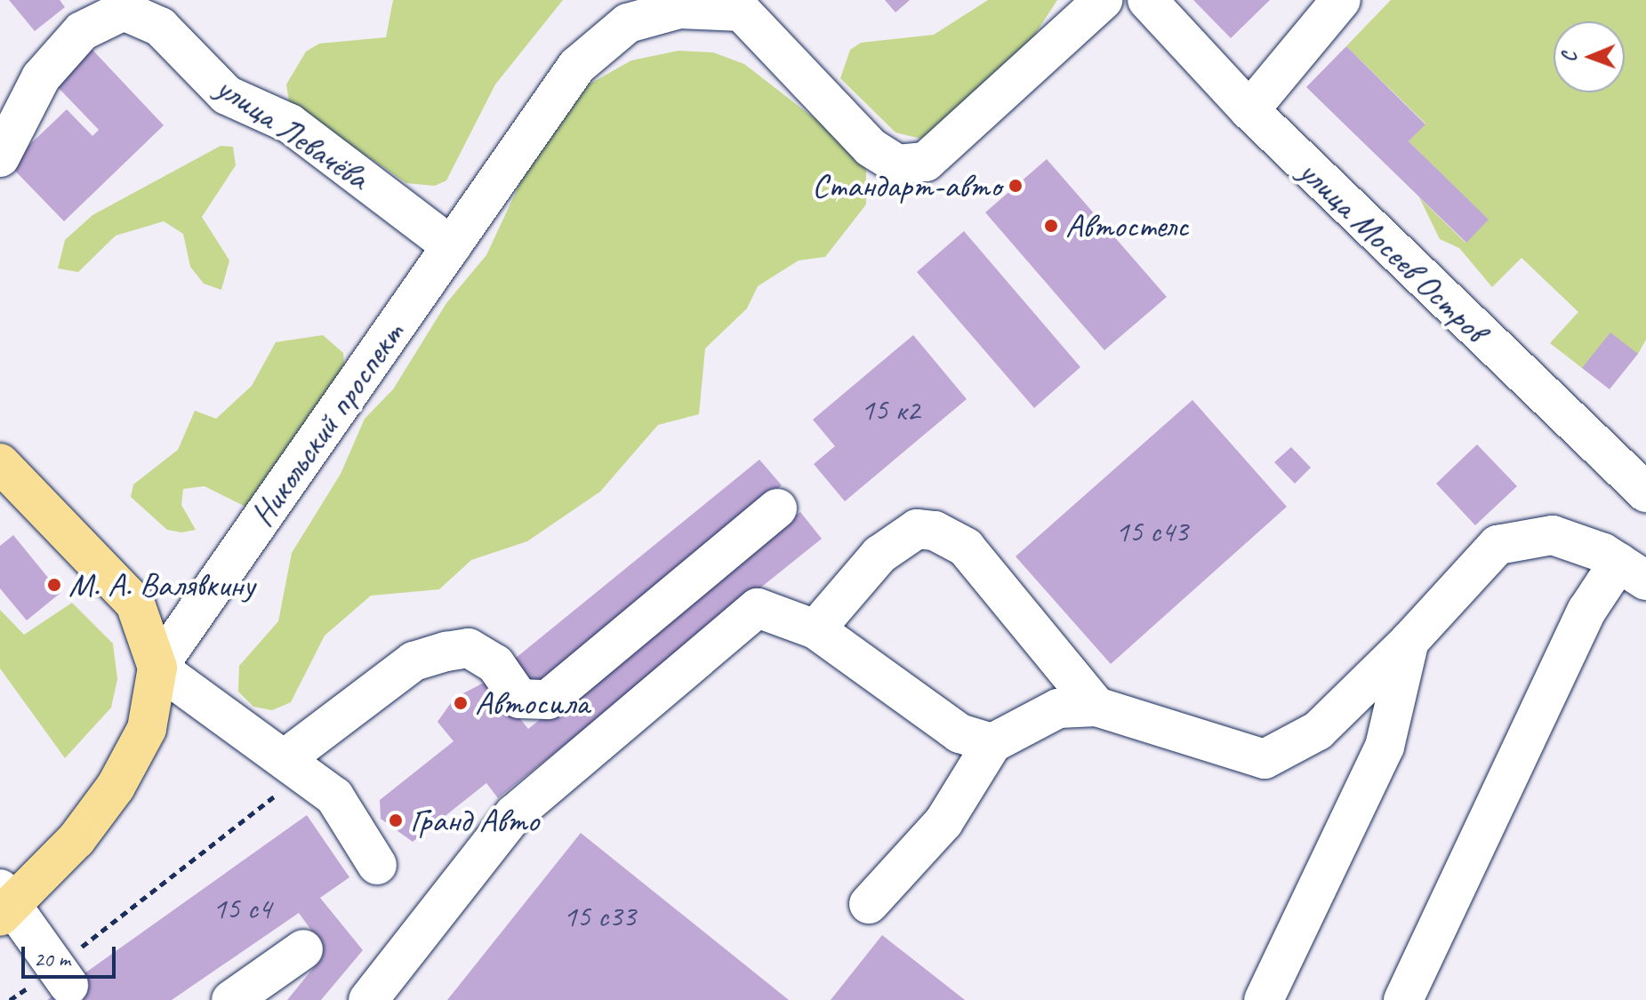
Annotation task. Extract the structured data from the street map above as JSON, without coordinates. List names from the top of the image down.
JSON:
{
  "streets": {
    "main road": ["Никольский проспект"],
    "street": ["улица Левачёва", "улица Мосеев Остров"]
  },
  "crossings": [
    ["улица Левачёва", "Никольский проспект"]
  ],
  "places": [
    "Стандарт-авто",
    "Автостелс",
    "М. А. Валявкину",
    "Автосила",
    "Гранд Авто"
  ],
  "house_numbers": [
    "15 к2",
    "15 с43",
    "15 с4",
    "15 с33"
  ],
  "scale_bar": "20 m",
  "north": "left"
}
